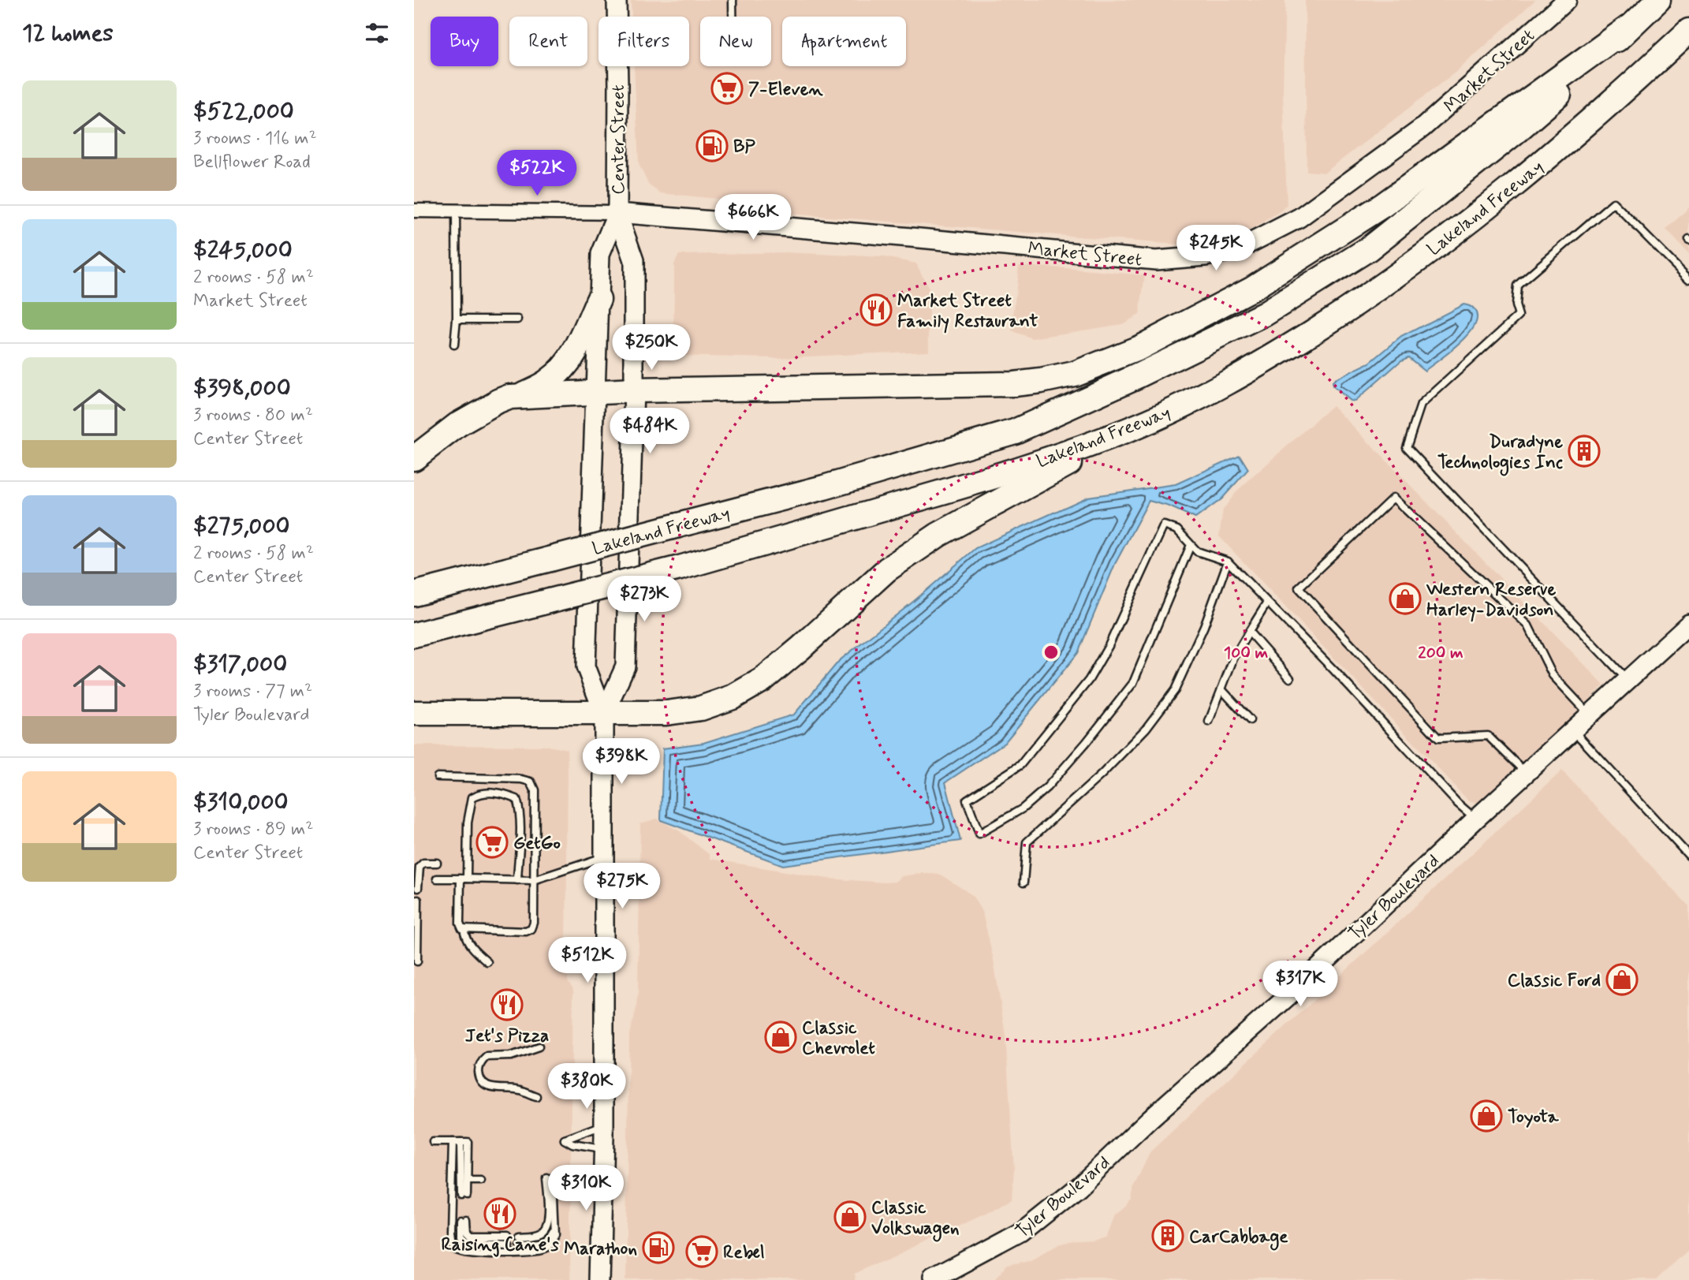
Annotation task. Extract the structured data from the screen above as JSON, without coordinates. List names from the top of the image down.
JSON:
{
  "streets": {
    "highway": ["Lakeland Freeway"],
    "street": ["Market Street", "Center Street", "Tyler Boulevard"]
  },
  "crossings": [
    ["Market Street", "Center Street"]
  ],
  "places": {
    "supermarket": ["7-Eleven", "GetGo", "Rebel"],
    "fuel station": ["BP", "Marathon"],
    "restaurant": ["Market Street Family Restaurant", "Jet's Pizza", "Raising Cane's"],
    "building": ["Duradyne Technologies Inc", "CarCabbage"],
    "shop": [
      "Western Reserve Harley-Davidson",
      "Classic Ford",
      "Classic Chevrolet",
      "Toyota",
      "Classic Volkswagen"
    ]
  },
  "page": {
    "heading": "12 homes",
    "chip": [
      "Buy",
      "Rent",
      "Filters",
      "New",
      "Apartment"
    ],
    "list": [
      {
        "name": "$522,000",
        "note": "3 rooms · 116 m² · Bellflower Road"
      },
      {
        "name": "$245,000",
        "note": "2 rooms · 58 m² · Market Street"
      },
      {
        "name": "$398,000",
        "note": "3 rooms · 80 m² · Center Street"
      },
      {
        "name": "$275,000",
        "note": "2 rooms · 58 m² · Center Street"
      },
      {
        "name": "$317,000",
        "note": "3 rooms · 77 m² · Tyler Boulevard"
      },
      {
        "name": "$310,000",
        "note": "3 rooms · 89 m² · Center Street"
      }
    ],
    "price": [
      "$522K",
      "$666K",
      "$245K",
      "$250K",
      "$484K",
      "$273K",
      "$398K",
      "$275K",
      "$512K",
      "$317K",
      "$380K",
      "$310K"
    ]
  },
  "rings": ["100 m", "200 m"]
}
